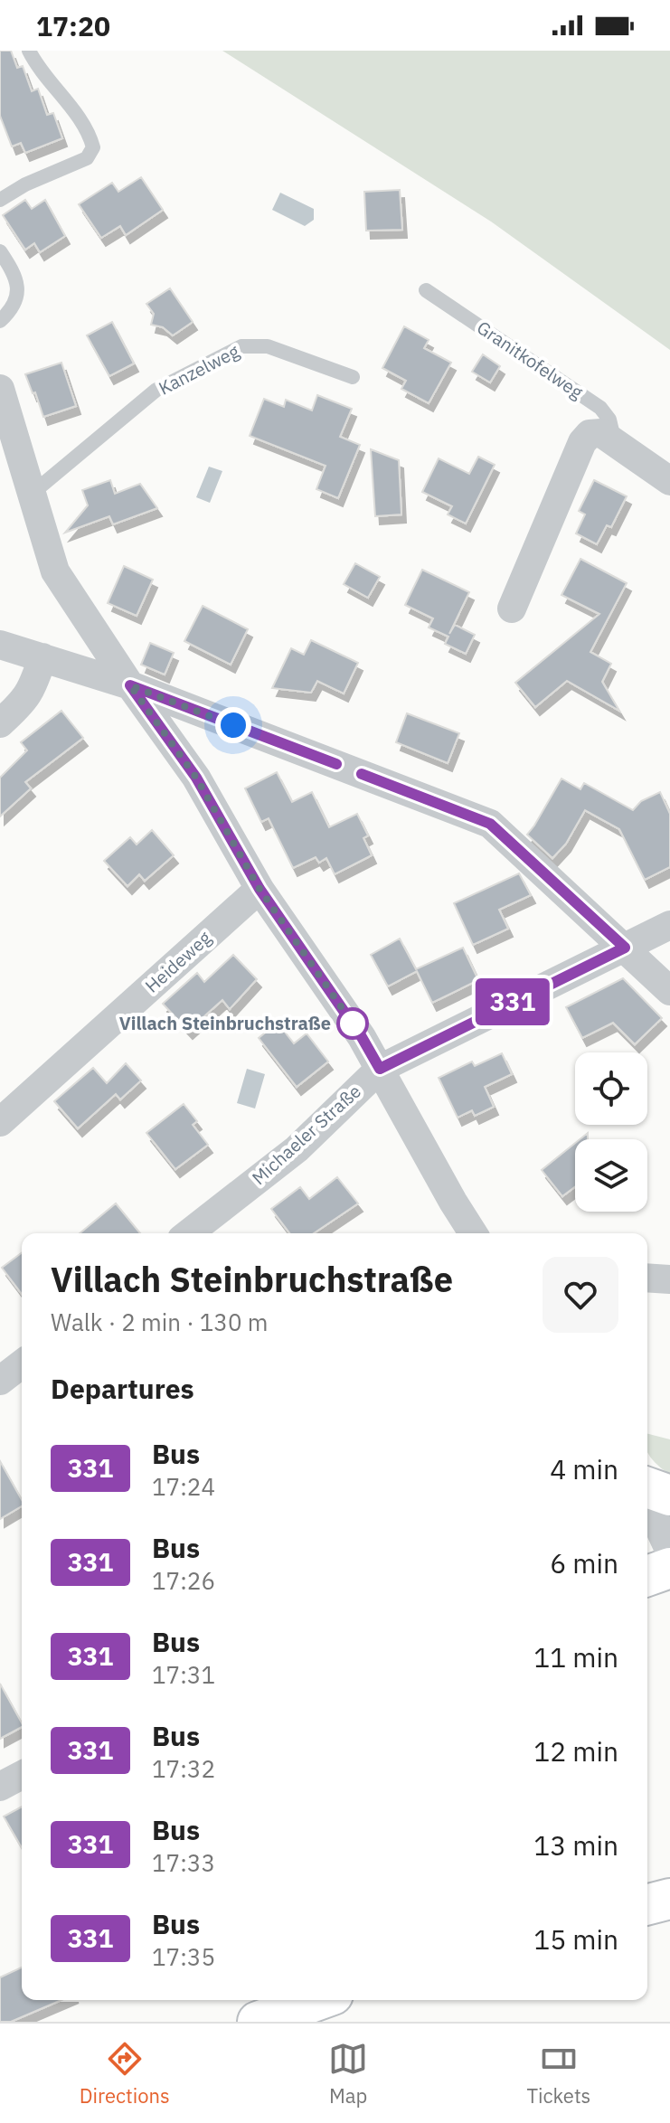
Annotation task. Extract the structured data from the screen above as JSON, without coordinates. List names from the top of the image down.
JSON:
{
  "streets": {
    "street": ["Heideweg", "Michaeler Straße"],
    "lane": ["Granitkofelweg", "Kanzelweg"]
  },
  "places": ["Villach Steinbruchstraße"],
  "lines": ["bus line 331"],
  "page": {
    "status": "17:20",
    "on_map": "331",
    "heading": [
      ["Villach Steinbruchstraße", "Walk · 2 min · 130 m"],
      "Departures"
    ],
    "list": [
      {
        "mark": "331",
        "name": "Bus",
        "note": "17:24",
        "value": "4 min"
      },
      {
        "mark": "331",
        "name": "Bus",
        "note": "17:26",
        "value": "6 min"
      },
      {
        "mark": "331",
        "name": "Bus",
        "note": "17:31",
        "value": "11 min"
      },
      {
        "mark": "331",
        "name": "Bus",
        "note": "17:32",
        "value": "12 min"
      },
      {
        "mark": "331",
        "name": "Bus",
        "note": "17:33",
        "value": "13 min"
      },
      {
        "mark": "331",
        "name": "Bus",
        "note": "17:35",
        "value": "15 min"
      }
    ],
    "tabs": ["Directions", "Map", "Tickets"]
  }
}
